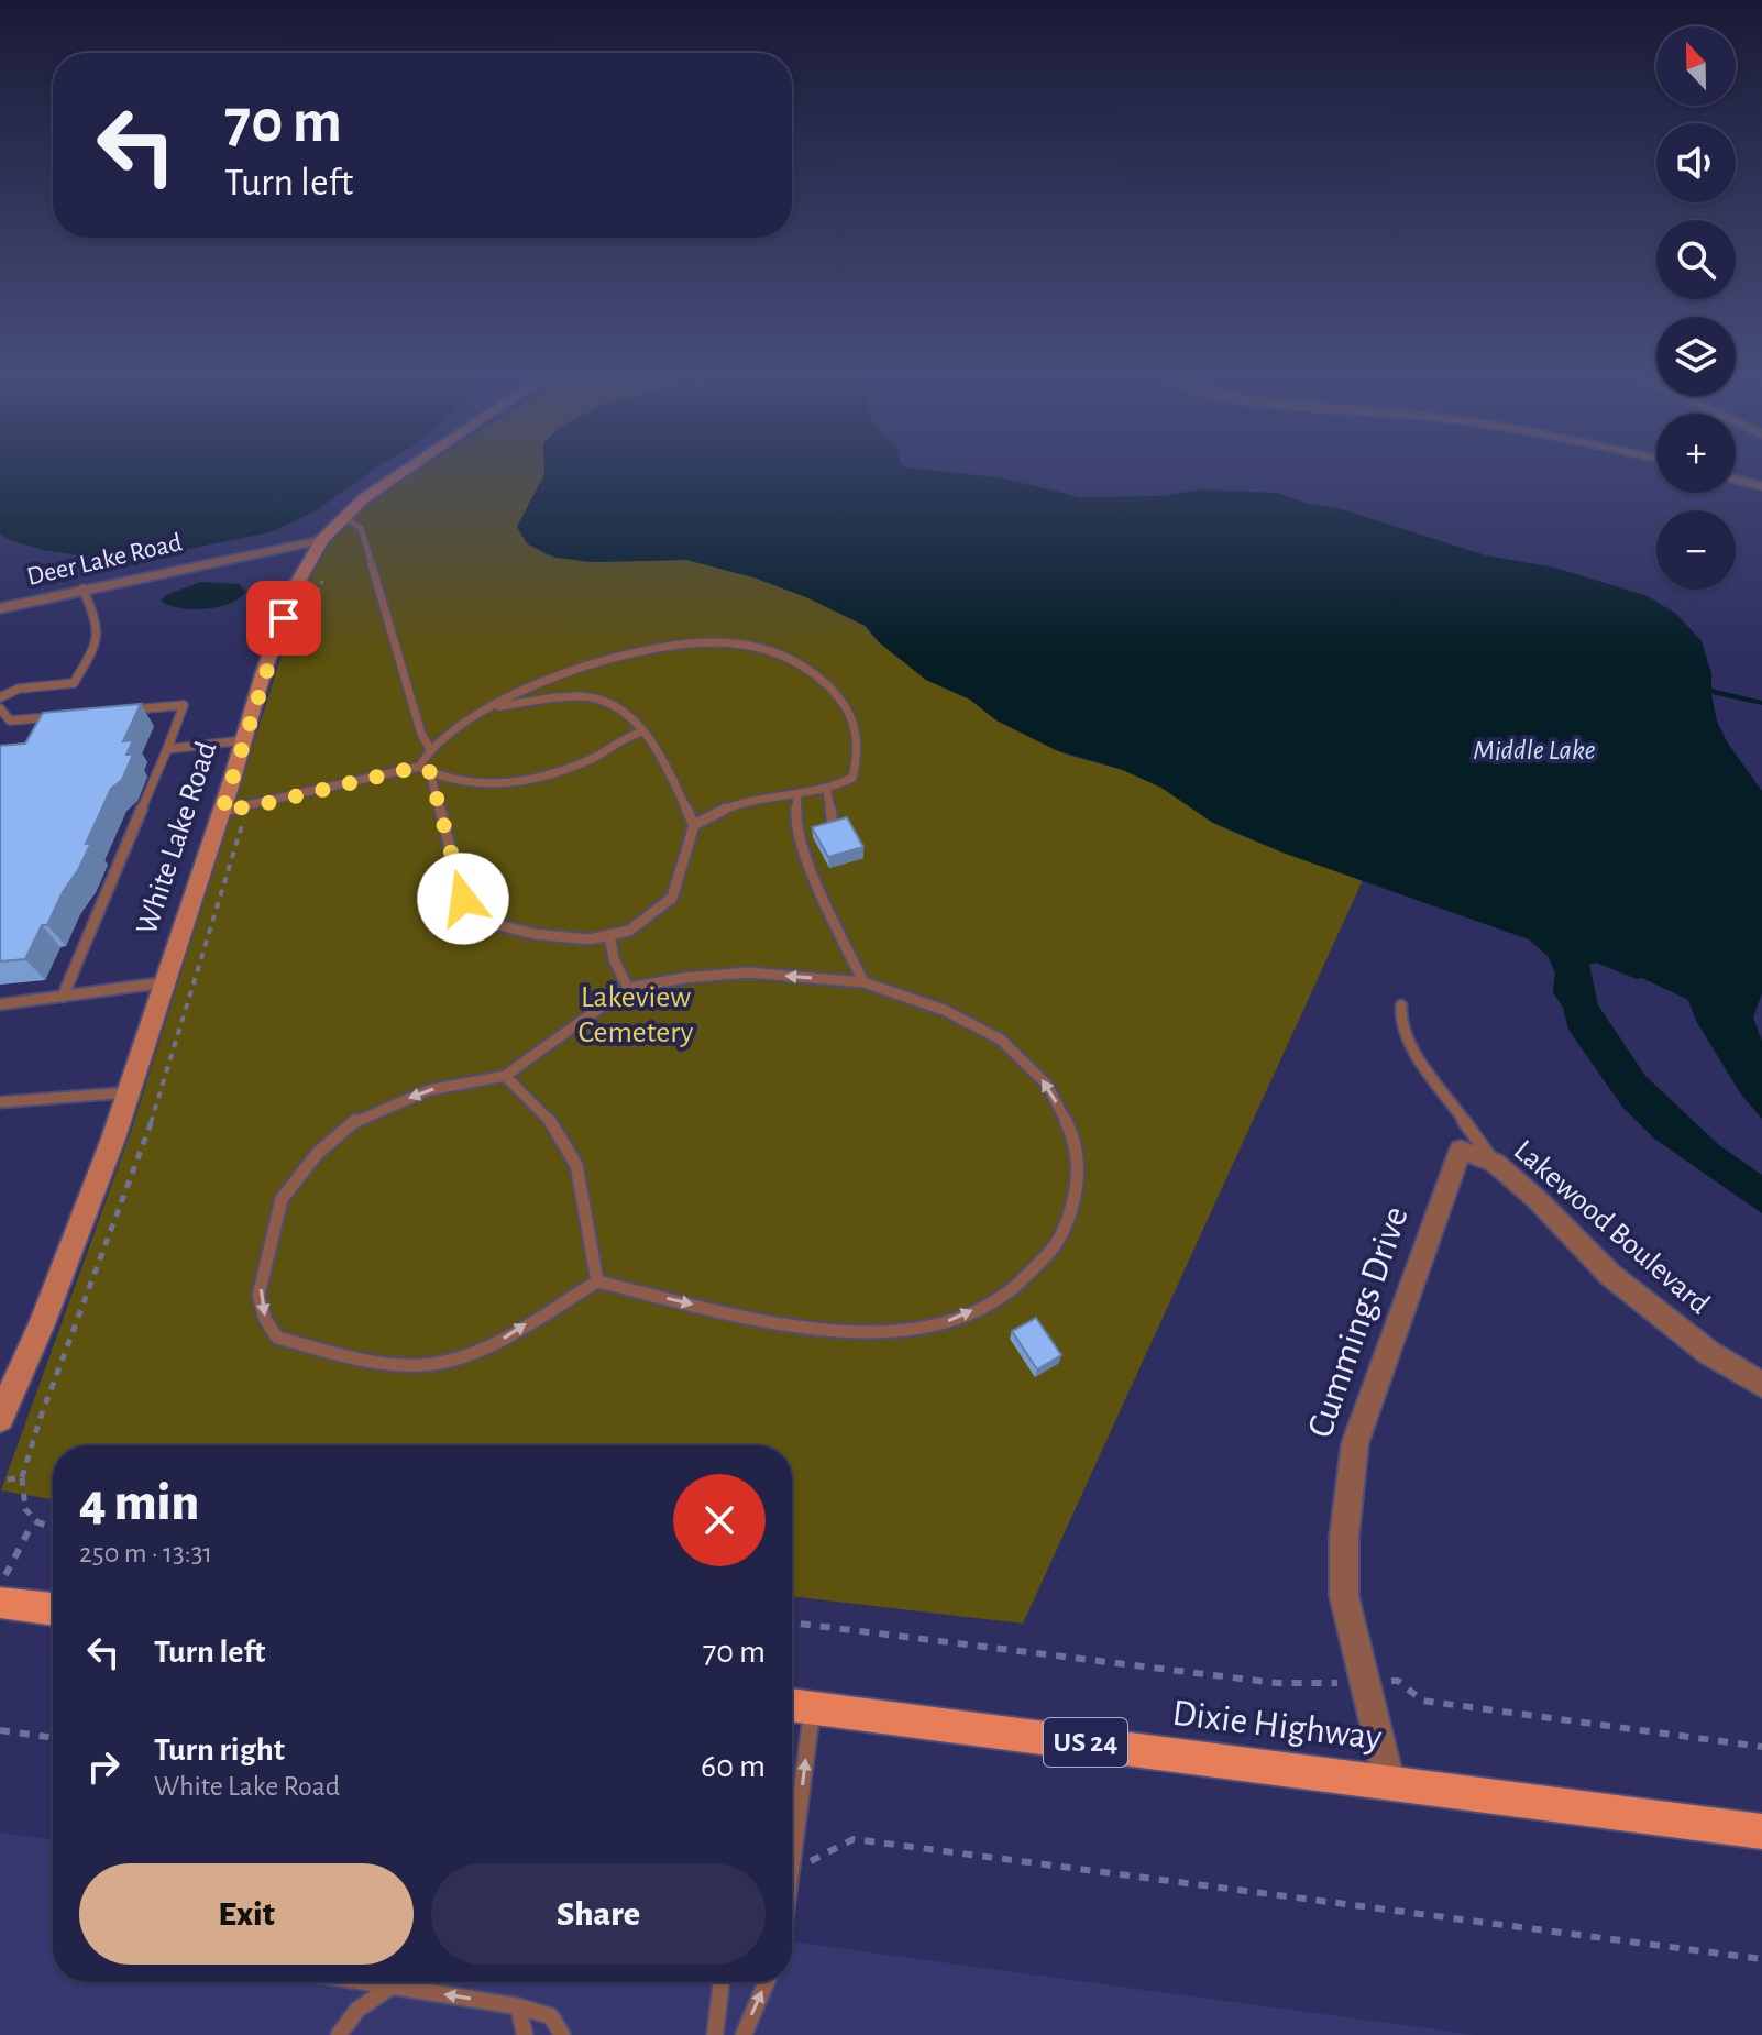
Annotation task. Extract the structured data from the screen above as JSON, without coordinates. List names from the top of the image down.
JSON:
{
  "streets": {
    "main road": ["Dixie Highway", "US 24"],
    "street": [
      "Deer Lake Road",
      "White Lake Road",
      "Lakewood Boulevard",
      "Cummings Drive"
    ]
  },
  "crossings": [
    ["Deer Lake Road", "White Lake Road"],
    ["Lakewood Boulevard", "Cummings Drive"],
    ["Cummings Drive", "Dixie Highway"]
  ],
  "water": ["Middle Lake"],
  "parks": ["Lakeview Cemetery"],
  "north": "top",
  "page": {
    "map_buttons": ["+", "−"],
    "turn": ["70 m", "Turn left"],
    "heading": ["4 min", "250 m · 13:31"],
    "list": [
      {
        "name": "Turn left",
        "value": "70 m"
      },
      {
        "name": "Turn right",
        "note": "White Lake Road",
        "value": "60 m"
      }
    ],
    "buttons": ["Exit", "Share"]
  }
}
